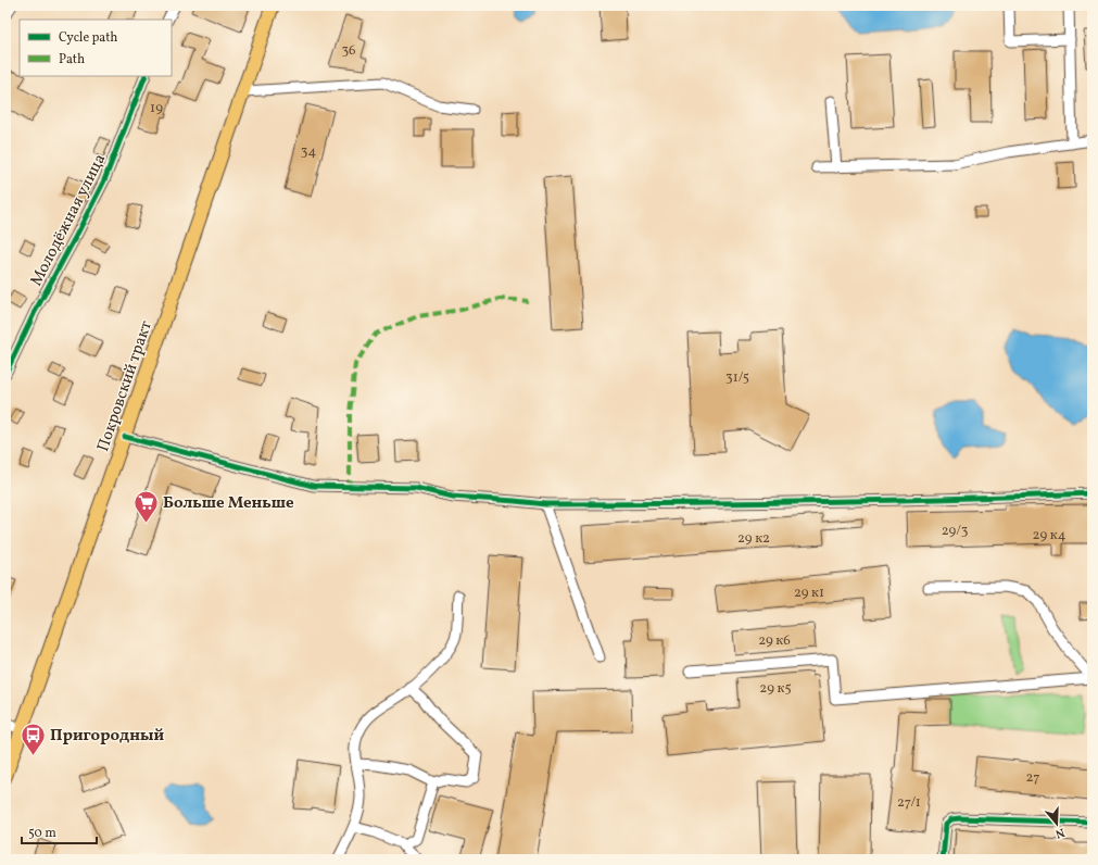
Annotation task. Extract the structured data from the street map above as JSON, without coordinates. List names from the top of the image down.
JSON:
{
  "streets": {
    "main road": ["Покровский тракт"],
    "street": ["Молодёжная улица"]
  },
  "places": {
    "supermarket": ["Больше Меньше"],
    "bus stop": ["Пригородный"]
  },
  "house_numbers": [
    "36",
    "19",
    "34",
    "31/5",
    "29/3",
    "29 к4",
    "29 к2",
    "29 к1",
    "29 к6",
    "29 к5",
    "27",
    "27/1"
  ],
  "legend": ["Cycle path", "Path"],
  "scale_bar": "50 m",
  "north": "bottom"
}
